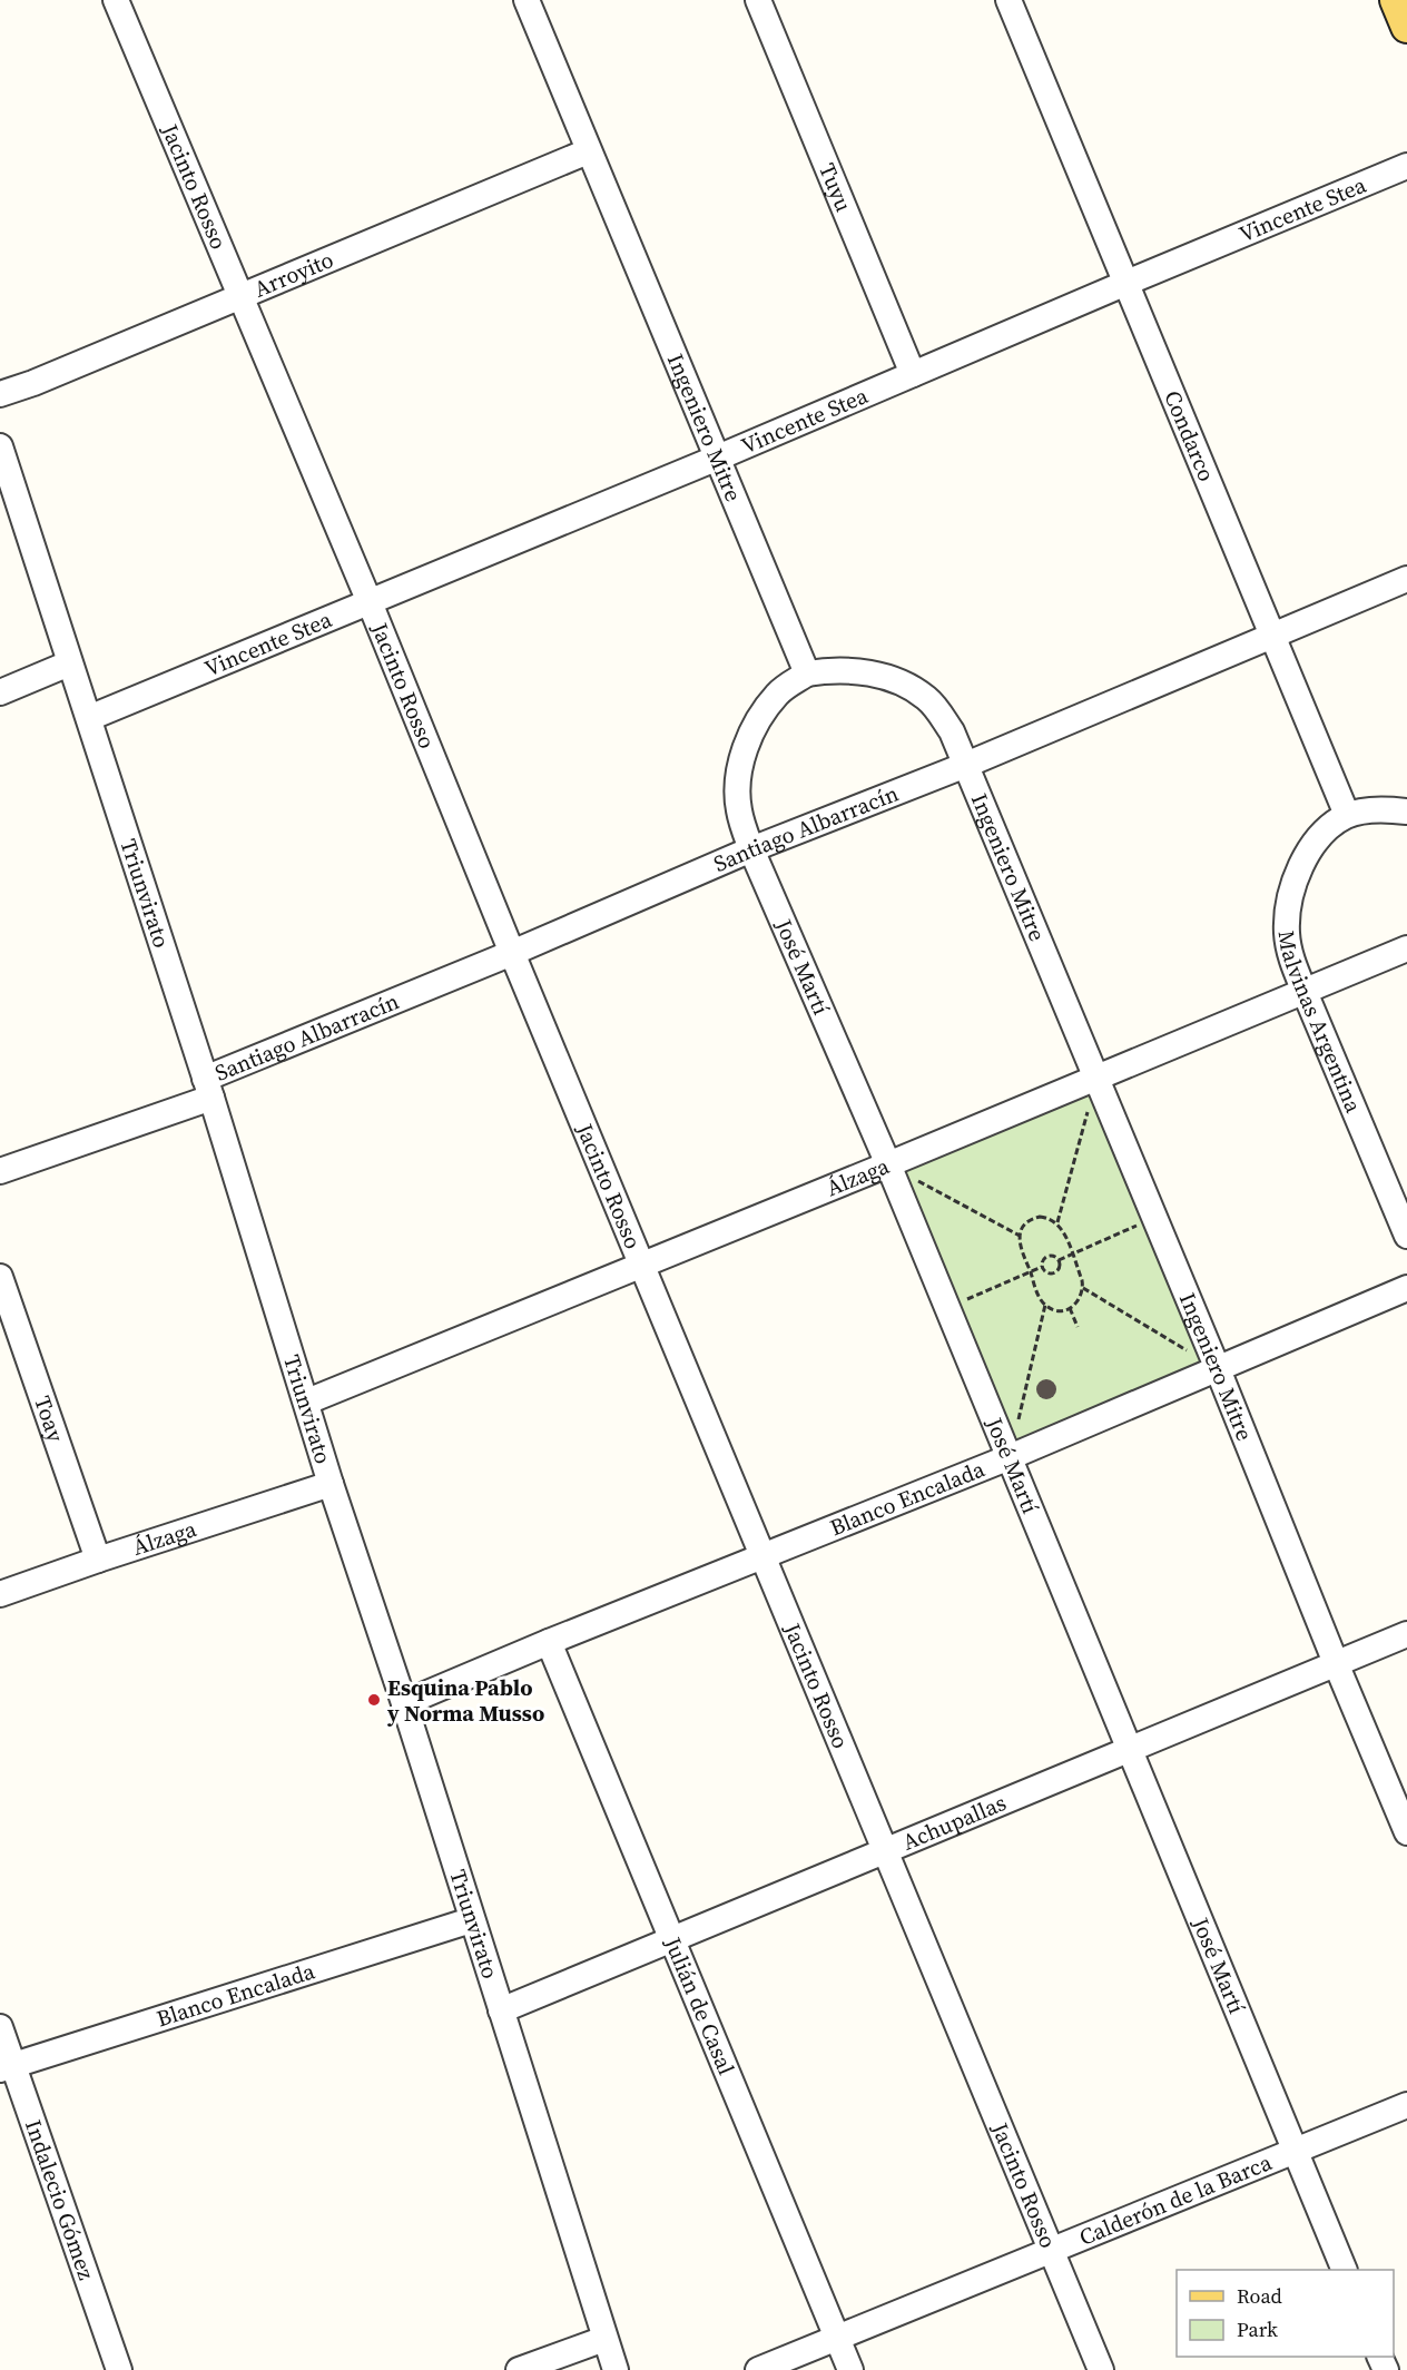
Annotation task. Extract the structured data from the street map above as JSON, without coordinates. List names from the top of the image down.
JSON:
{
  "streets": {
    "street": [
      "Jacinto Rosso",
      "Tuyu",
      "Vincente Stea",
      "Arroyito",
      "Ingeniero Mitre",
      "Condarco",
      "Santiago Albarracín",
      "Triunvirato",
      "José Martí",
      "Malvinas Argentina",
      "Álzaga",
      "Toay",
      "Blanco Encalada",
      "Achupallas",
      "Julián de Casal",
      "Indalecio Gómez",
      "Calderón de la Barca"
    ]
  },
  "crossings": [
    ["Jacinto Rosso", "Vincente Stea"],
    ["Jacinto Rosso", "Arroyito"],
    ["Jacinto Rosso", "Santiago Albarracín"],
    ["Jacinto Rosso", "Álzaga"],
    ["Jacinto Rosso", "Blanco Encalada"],
    ["Jacinto Rosso", "Achupallas"],
    ["Jacinto Rosso", "Calderón de la Barca"],
    ["Tuyu", "Vincente Stea"],
    ["Vincente Stea", "Ingeniero Mitre"],
    ["Vincente Stea", "Condarco"],
    ["Vincente Stea", "Triunvirato"],
    ["Arroyito", "Ingeniero Mitre"],
    ["Ingeniero Mitre", "Santiago Albarracín"],
    ["Ingeniero Mitre", "José Martí"],
    ["Ingeniero Mitre", "Álzaga"],
    ["Ingeniero Mitre", "Blanco Encalada"],
    ["Ingeniero Mitre", "Achupallas"],
    ["Condarco", "Santiago Albarracín"],
    ["Condarco", "Malvinas Argentina"],
    ["Santiago Albarracín", "Triunvirato"],
    ["Santiago Albarracín", "José Martí"],
    ["Triunvirato", "Álzaga"],
    ["Triunvirato", "Blanco Encalada"],
    ["Triunvirato", "Achupallas"],
    ["José Martí", "Álzaga"],
    ["José Martí", "Blanco Encalada"],
    ["José Martí", "Achupallas"],
    ["José Martí", "Calderón de la Barca"],
    ["Malvinas Argentina", "Álzaga"],
    ["Álzaga", "Toay"],
    ["Blanco Encalada", "Julián de Casal"],
    ["Blanco Encalada", "Indalecio Gómez"],
    ["Achupallas", "Julián de Casal"],
    ["Julián de Casal", "Calderón de la Barca"]
  ],
  "places": ["Esquina Pablo y Norma Musso"],
  "legend": ["Road", "Park"]
}
